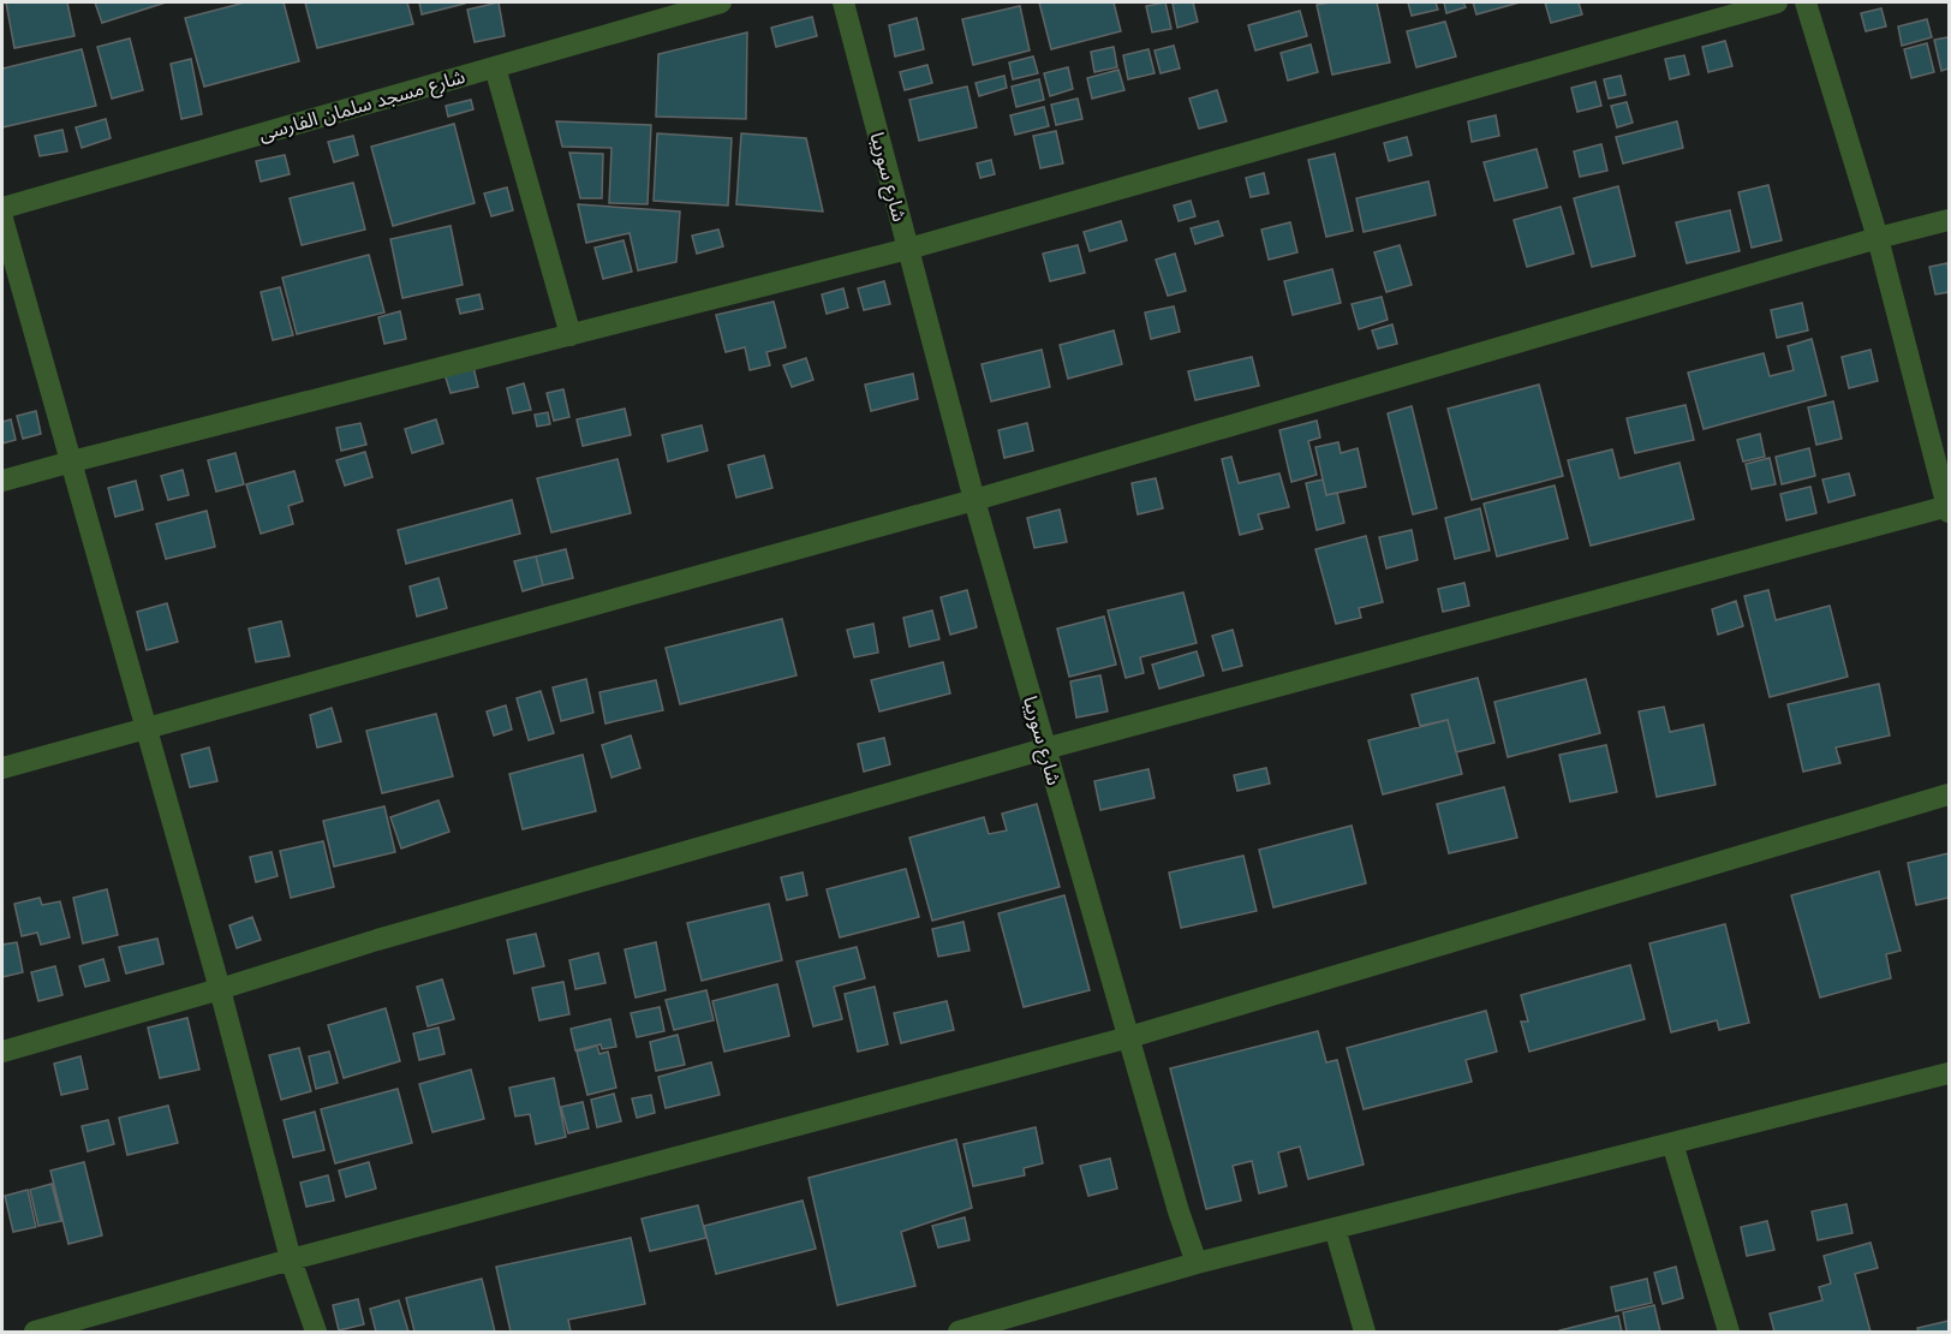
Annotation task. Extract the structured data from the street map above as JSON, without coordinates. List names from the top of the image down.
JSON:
{
  "streets": {
    "street": ["شارع مسجد سلمان الفارسى", "شارع سوريبا"]
  }
}
